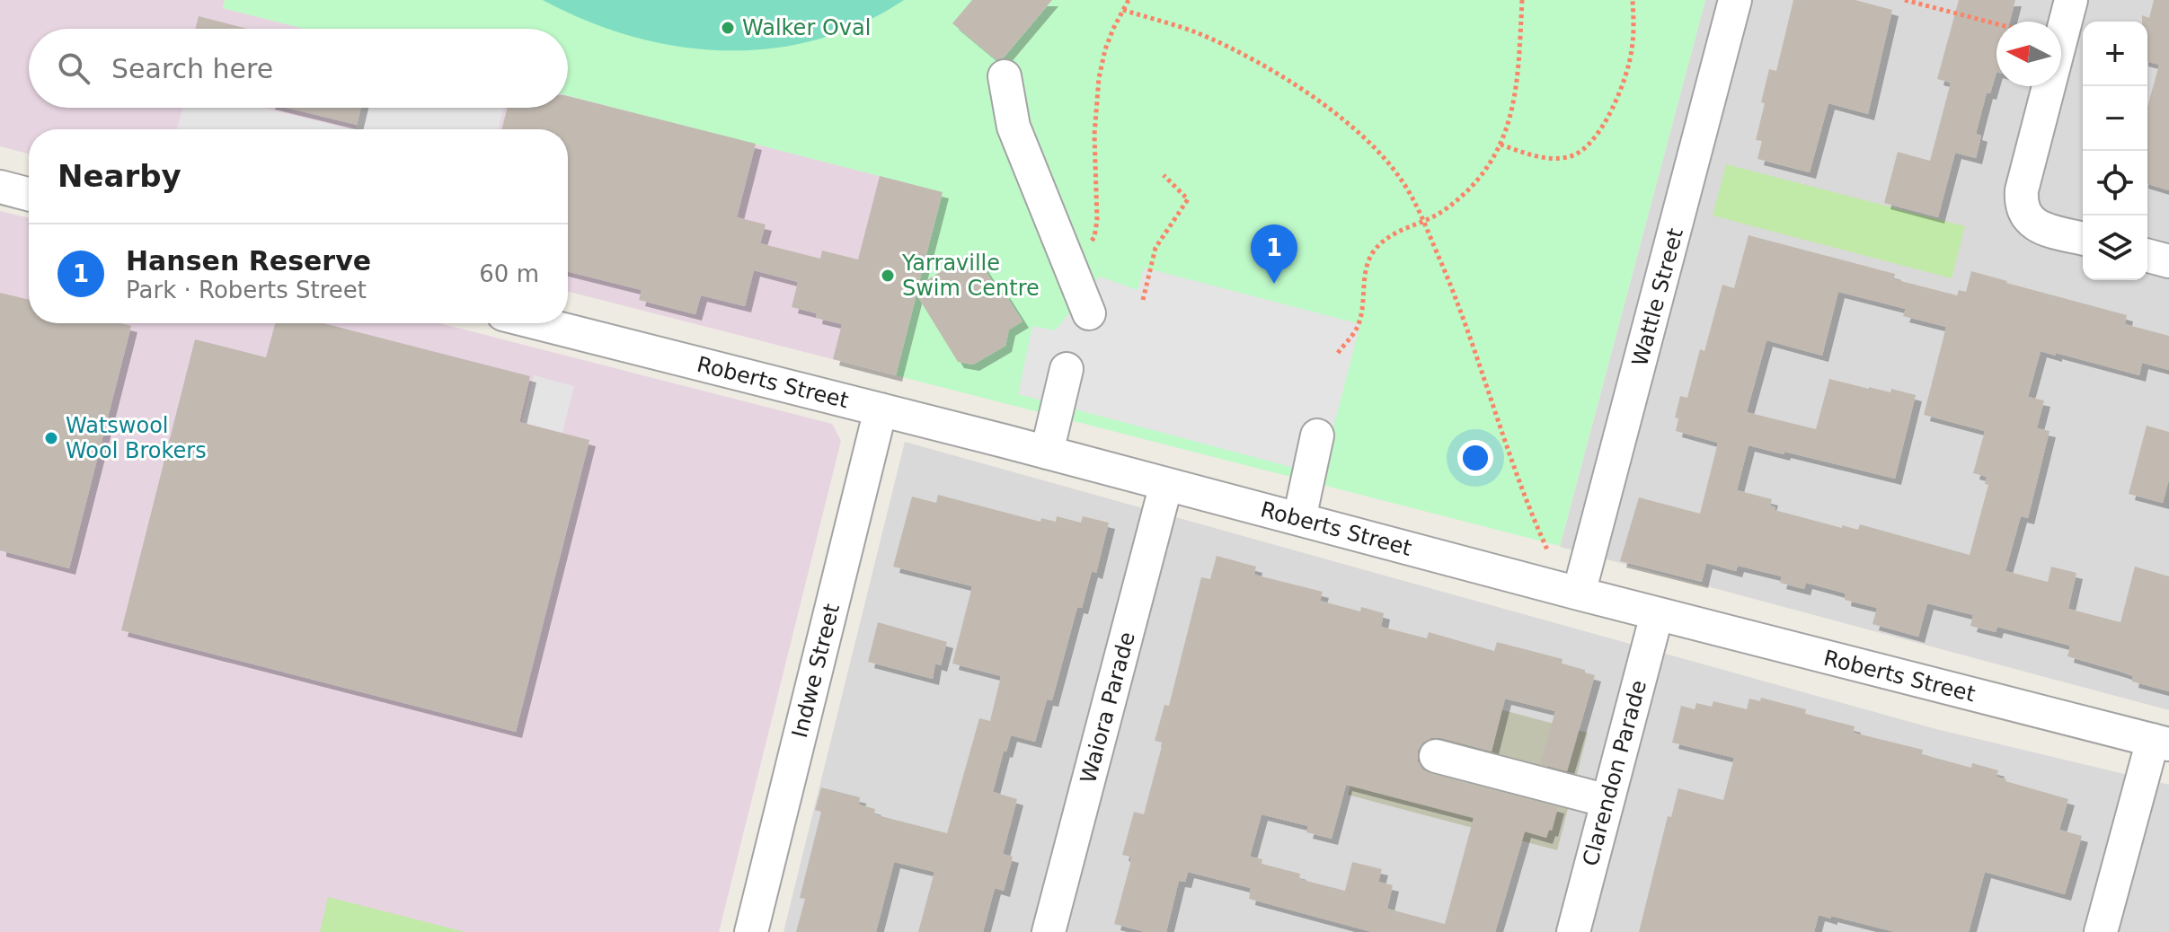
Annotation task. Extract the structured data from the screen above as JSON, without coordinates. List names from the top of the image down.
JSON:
{
  "streets": {
    "street": [
      "Wattle Street",
      "Roberts Street",
      "Indwe Street",
      "Waiora Parade",
      "Clarendon Parade"
    ]
  },
  "crossings": [
    ["Wattle Street", "Roberts Street"],
    ["Roberts Street", "Indwe Street"],
    ["Roberts Street", "Waiora Parade"],
    ["Roberts Street", "Clarendon Parade"]
  ],
  "places": ["Walker Oval", "Yarraville Swim Centre", "Watswool Wool Brokers"],
  "north": "left",
  "page": {
    "map_buttons": ["+", "−"],
    "search": "Search here",
    "heading": "Nearby",
    "list": [
      {
        "mark": "1",
        "name": "Hansen Reserve",
        "note": "Park · Roberts Street",
        "value": "60 m"
      }
    ],
    "pins": "1"
  }
}
